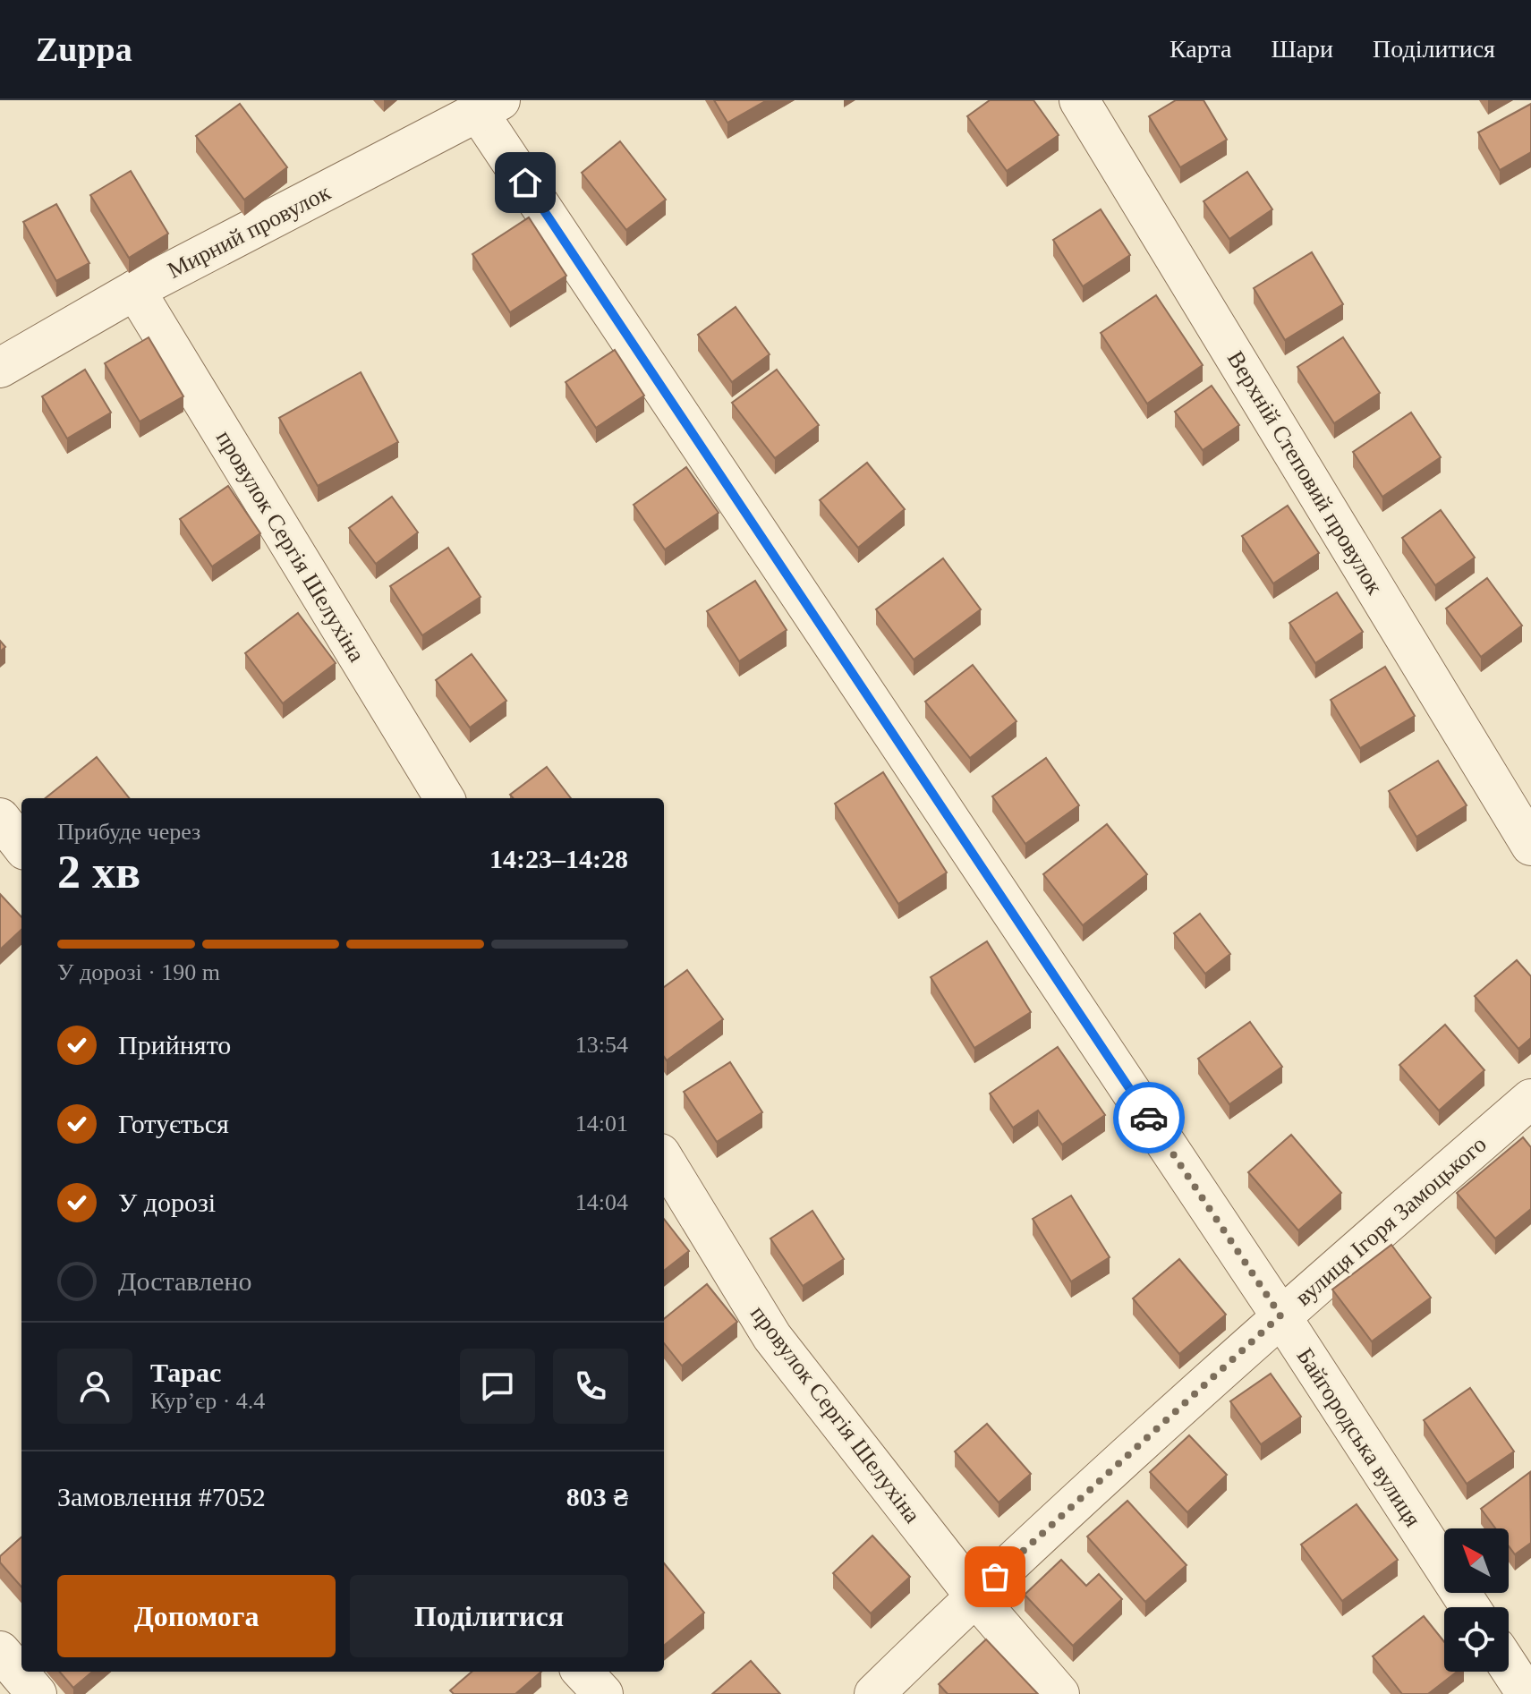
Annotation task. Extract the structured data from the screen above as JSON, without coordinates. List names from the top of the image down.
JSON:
{
  "streets": {
    "street": [
      "Мирний провулок",
      "Верхній Степовий провулок",
      "провулок Сергія Шелухіна",
      "вулиця Ігоря Замоцького",
      "Байгородська вулиця"
    ]
  },
  "crossings": [
    ["Мирний провулок", "провулок Сергія Шелухіна"],
    ["Мирний провулок", "Байгородська вулиця"],
    ["провулок Сергія Шелухіна", "вулиця Ігоря Замоцького"],
    ["вулиця Ігоря Замоцького", "Байгородська вулиця"]
  ],
  "north": "top left",
  "page": {
    "header": "Zuppa",
    "nav": ["Карта", "Шари", "Поділитися"],
    "heading": ["2 хв", "Прибуде через", "14:23–14:28"],
    "panel": [
      "Тарас",
      "Кур’єр · 4.4",
      "Замовлення #7052",
      "803 ₴"
    ],
    "bar": "У дорозі · 190 m",
    "list": [
      ["Прийнято", "13:54"],
      ["Готується", "14:01"],
      ["У дорозі", "14:04"],
      "Доставлено"
    ],
    "buttons": ["Допомога", "Поділитися"]
  }
}
